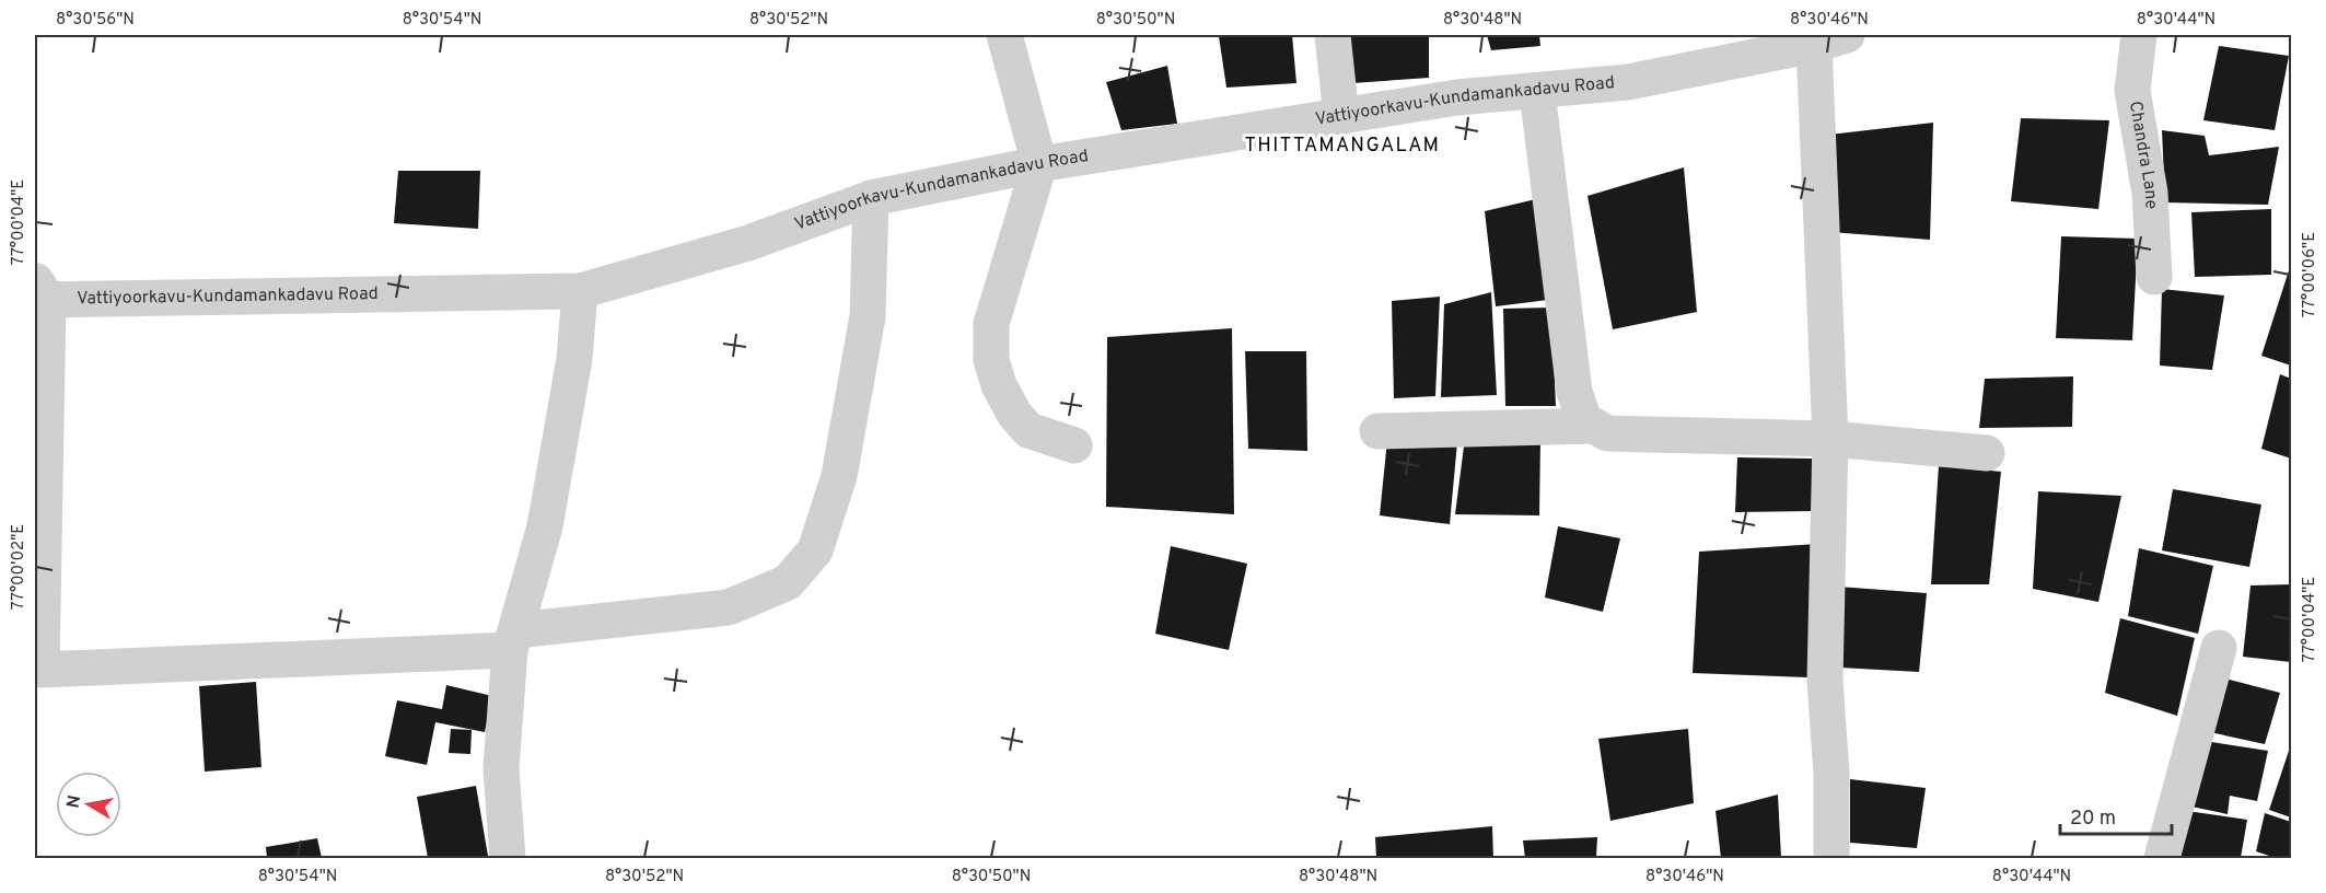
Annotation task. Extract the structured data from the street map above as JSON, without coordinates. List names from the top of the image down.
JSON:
{
  "streets": {
    "street": ["Vattiyoorkavu-Kundamankadavu Road", "Chandra Lane"]
  },
  "districts": ["THITTAMANGALAM"],
  "scale_bar": "20 m",
  "north": "left",
  "coordinates": [
    "8°30'56\"N",
    "8°30'54\"N",
    "8°30'52\"N",
    "8°30'50\"N",
    "8°30'48\"N",
    "8°30'46\"N",
    "8°30'44\"N",
    "77°00'04\"E",
    "77°00'06\"E",
    "77°00'02\"E"
  ]
}
